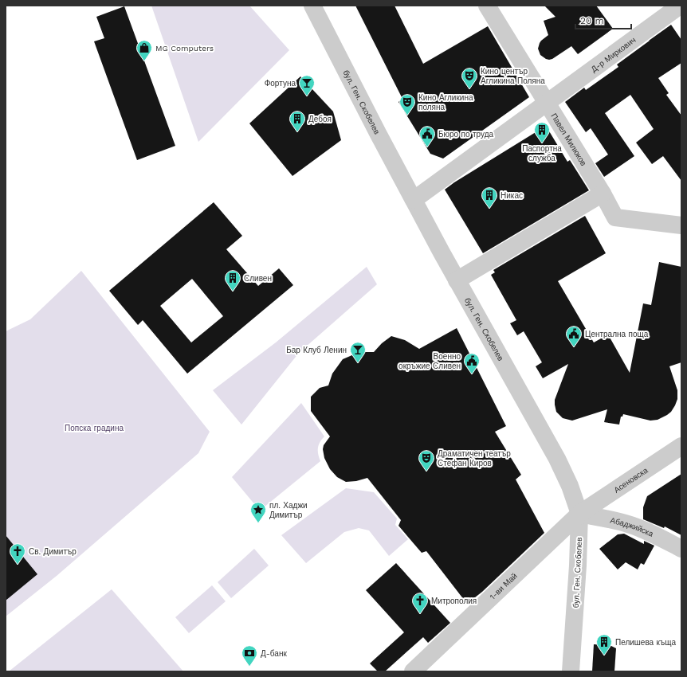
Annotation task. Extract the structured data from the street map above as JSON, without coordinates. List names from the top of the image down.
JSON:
{
  "streets": {
    "street": [
      "Д-р Миркович",
      "бул. Ген. Скобелев",
      "Павел Милюков",
      "Асеновска",
      "Абаджийска",
      "1-ви Май"
    ]
  },
  "crossings": [
    ["Д-р Миркович", "бул. Ген. Скобелев"],
    ["Д-р Миркович", "Павел Милюков"],
    ["бул. Ген. Скобелев", "Асеновска"],
    ["бул. Ген. Скобелев", "Абаджийска"],
    ["бул. Ген. Скобелев", "1-ви Май"],
    ["Асеновска", "Абаджийска"],
    ["Асеновска", "1-ви Май"],
    ["Абаджийска", "1-ви Май"]
  ],
  "parks": ["Попска градина"],
  "places": {
    "shop": ["MG Computers"],
    "theatre": ["Кино център Агликина Поляна", "Кино Агликина поляна", "Драматичен театър Стефан Киров"],
    "bar": ["Фортуна", "Бар Клуб Ленин"],
    "building": [
      "Дебоя",
      "Паспортна служба",
      "Никас",
      "Сливен",
      "Пелишева къща"
    ],
    "public building": ["Бюро по труда", "Централна поща", "Военно окръжие Сливен"],
    "place": ["пл. Хаджи Димитър"],
    "church": ["Св. Димитър", "Митрополия"],
    "bank": ["Д-банк"]
  },
  "scale_bar": "20 m"
}
